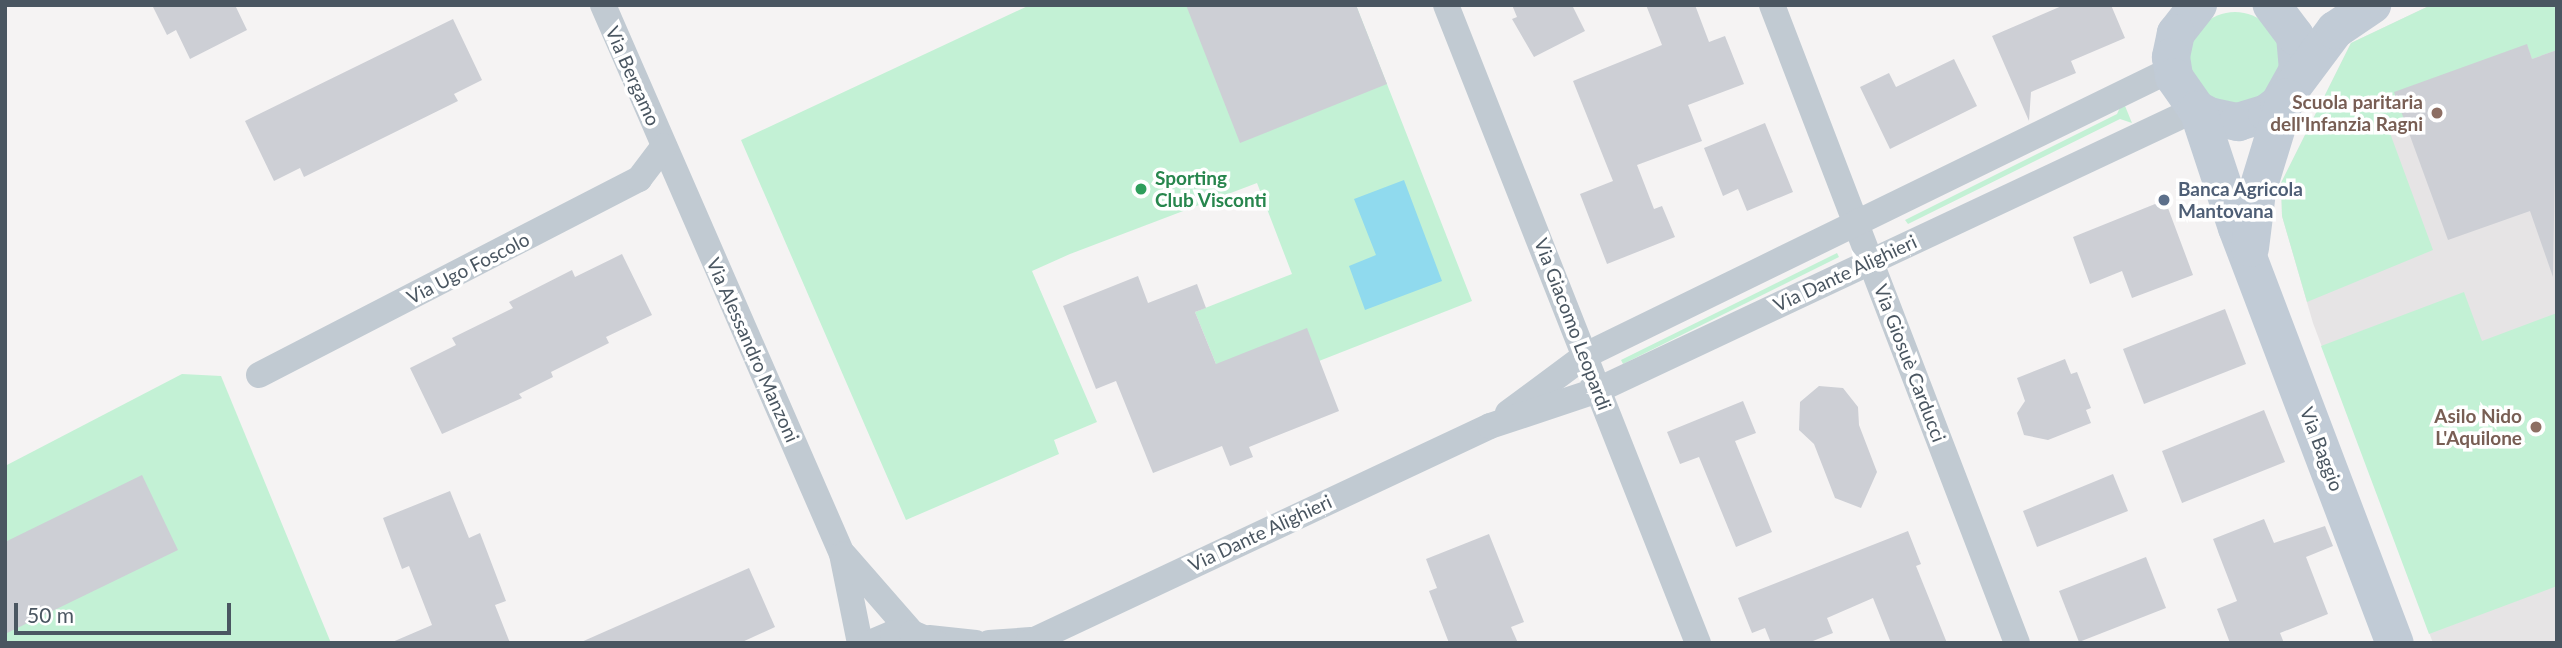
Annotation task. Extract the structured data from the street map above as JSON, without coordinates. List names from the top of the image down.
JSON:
{
  "streets": {
    "street": [
      "Via Bergamo",
      "Via Ugo Foscolo",
      "Via Dante Alighieri",
      "Via Giacomo Leopardi",
      "Via Alessandro Manzoni",
      "Via Giosuè Carducci",
      "Via Baggio"
    ]
  },
  "crossings": [
    ["Via Bergamo", "Via Ugo Foscolo"],
    ["Via Bergamo", "Via Alessandro Manzoni"],
    ["Via Ugo Foscolo", "Via Alessandro Manzoni"],
    ["Via Dante Alighieri", "Via Giacomo Leopardi"],
    ["Via Dante Alighieri", "Via Giosuè Carducci"],
    ["Via Dante Alighieri", "Via Baggio"]
  ],
  "places": [
    "Scuola paritaria dell'Infanzia Ragni",
    "Sporting Club Visconti",
    "Banca Agricola Mantovana",
    "Asilo Nido L'Aquilone"
  ],
  "scale_bar": "50 m"
}
